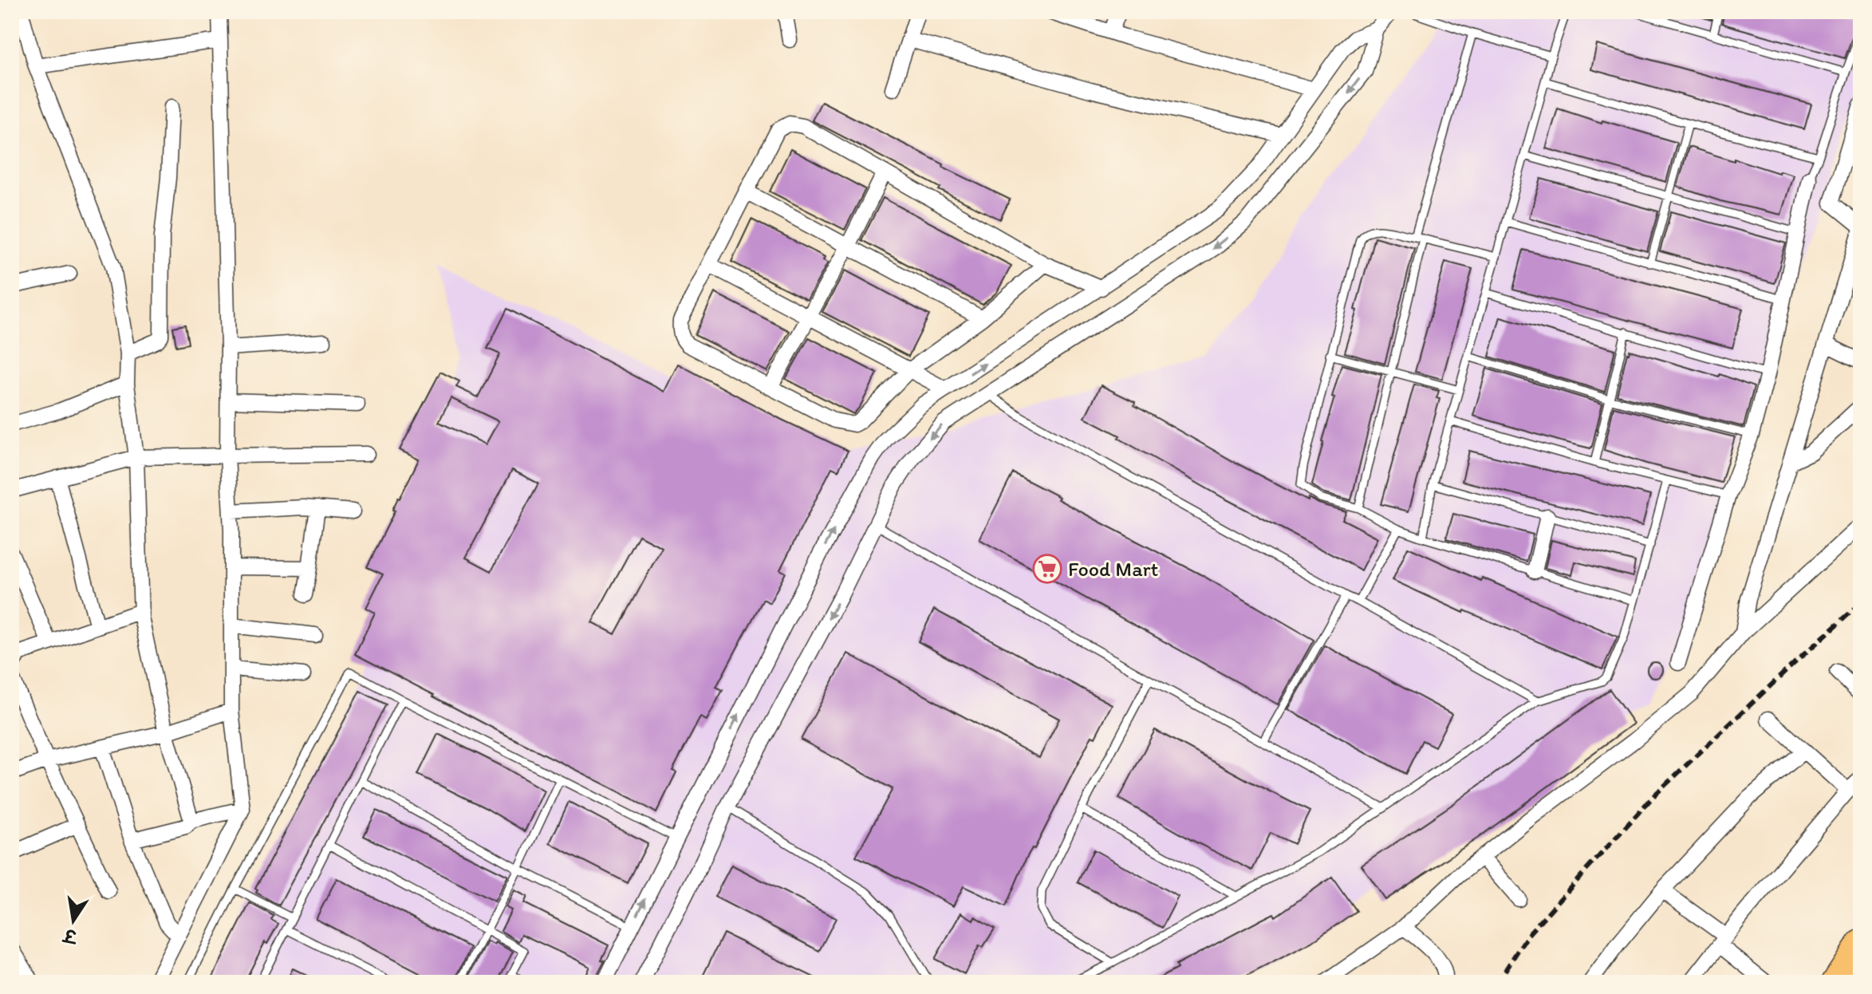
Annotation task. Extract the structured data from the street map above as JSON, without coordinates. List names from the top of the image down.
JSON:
{
  "places": {
    "supermarket": ["Food Mart"]
  },
  "north": "bottom"
}
